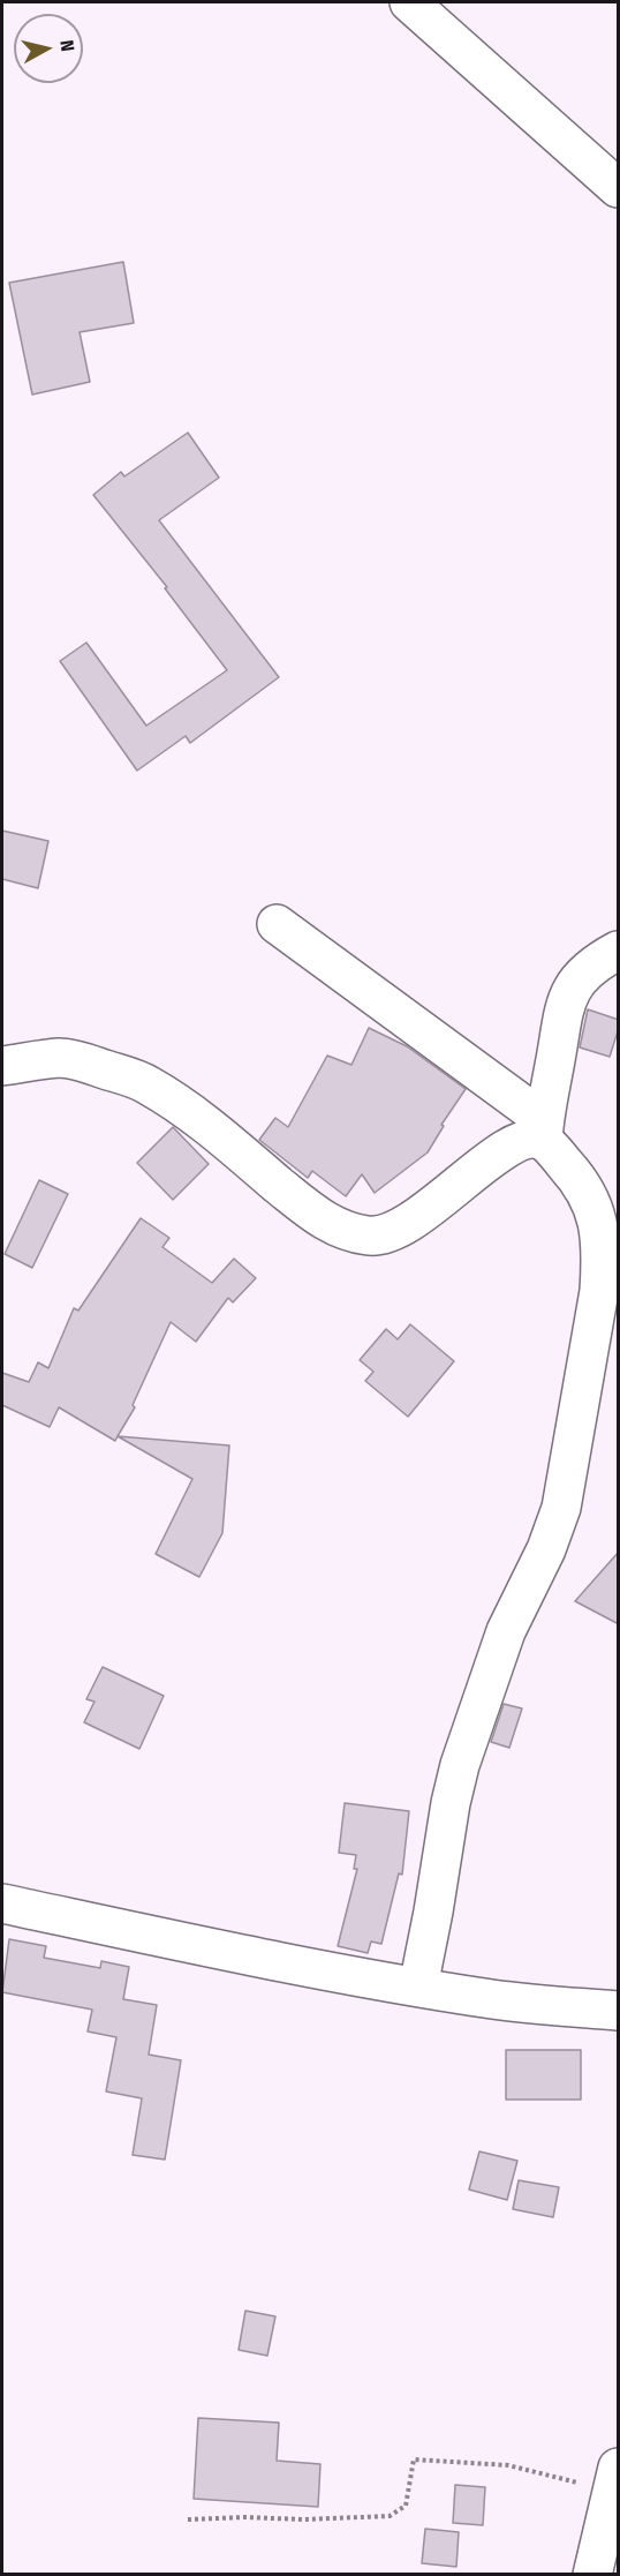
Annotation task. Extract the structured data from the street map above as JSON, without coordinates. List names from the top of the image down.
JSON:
{
  "north": "right"
}
